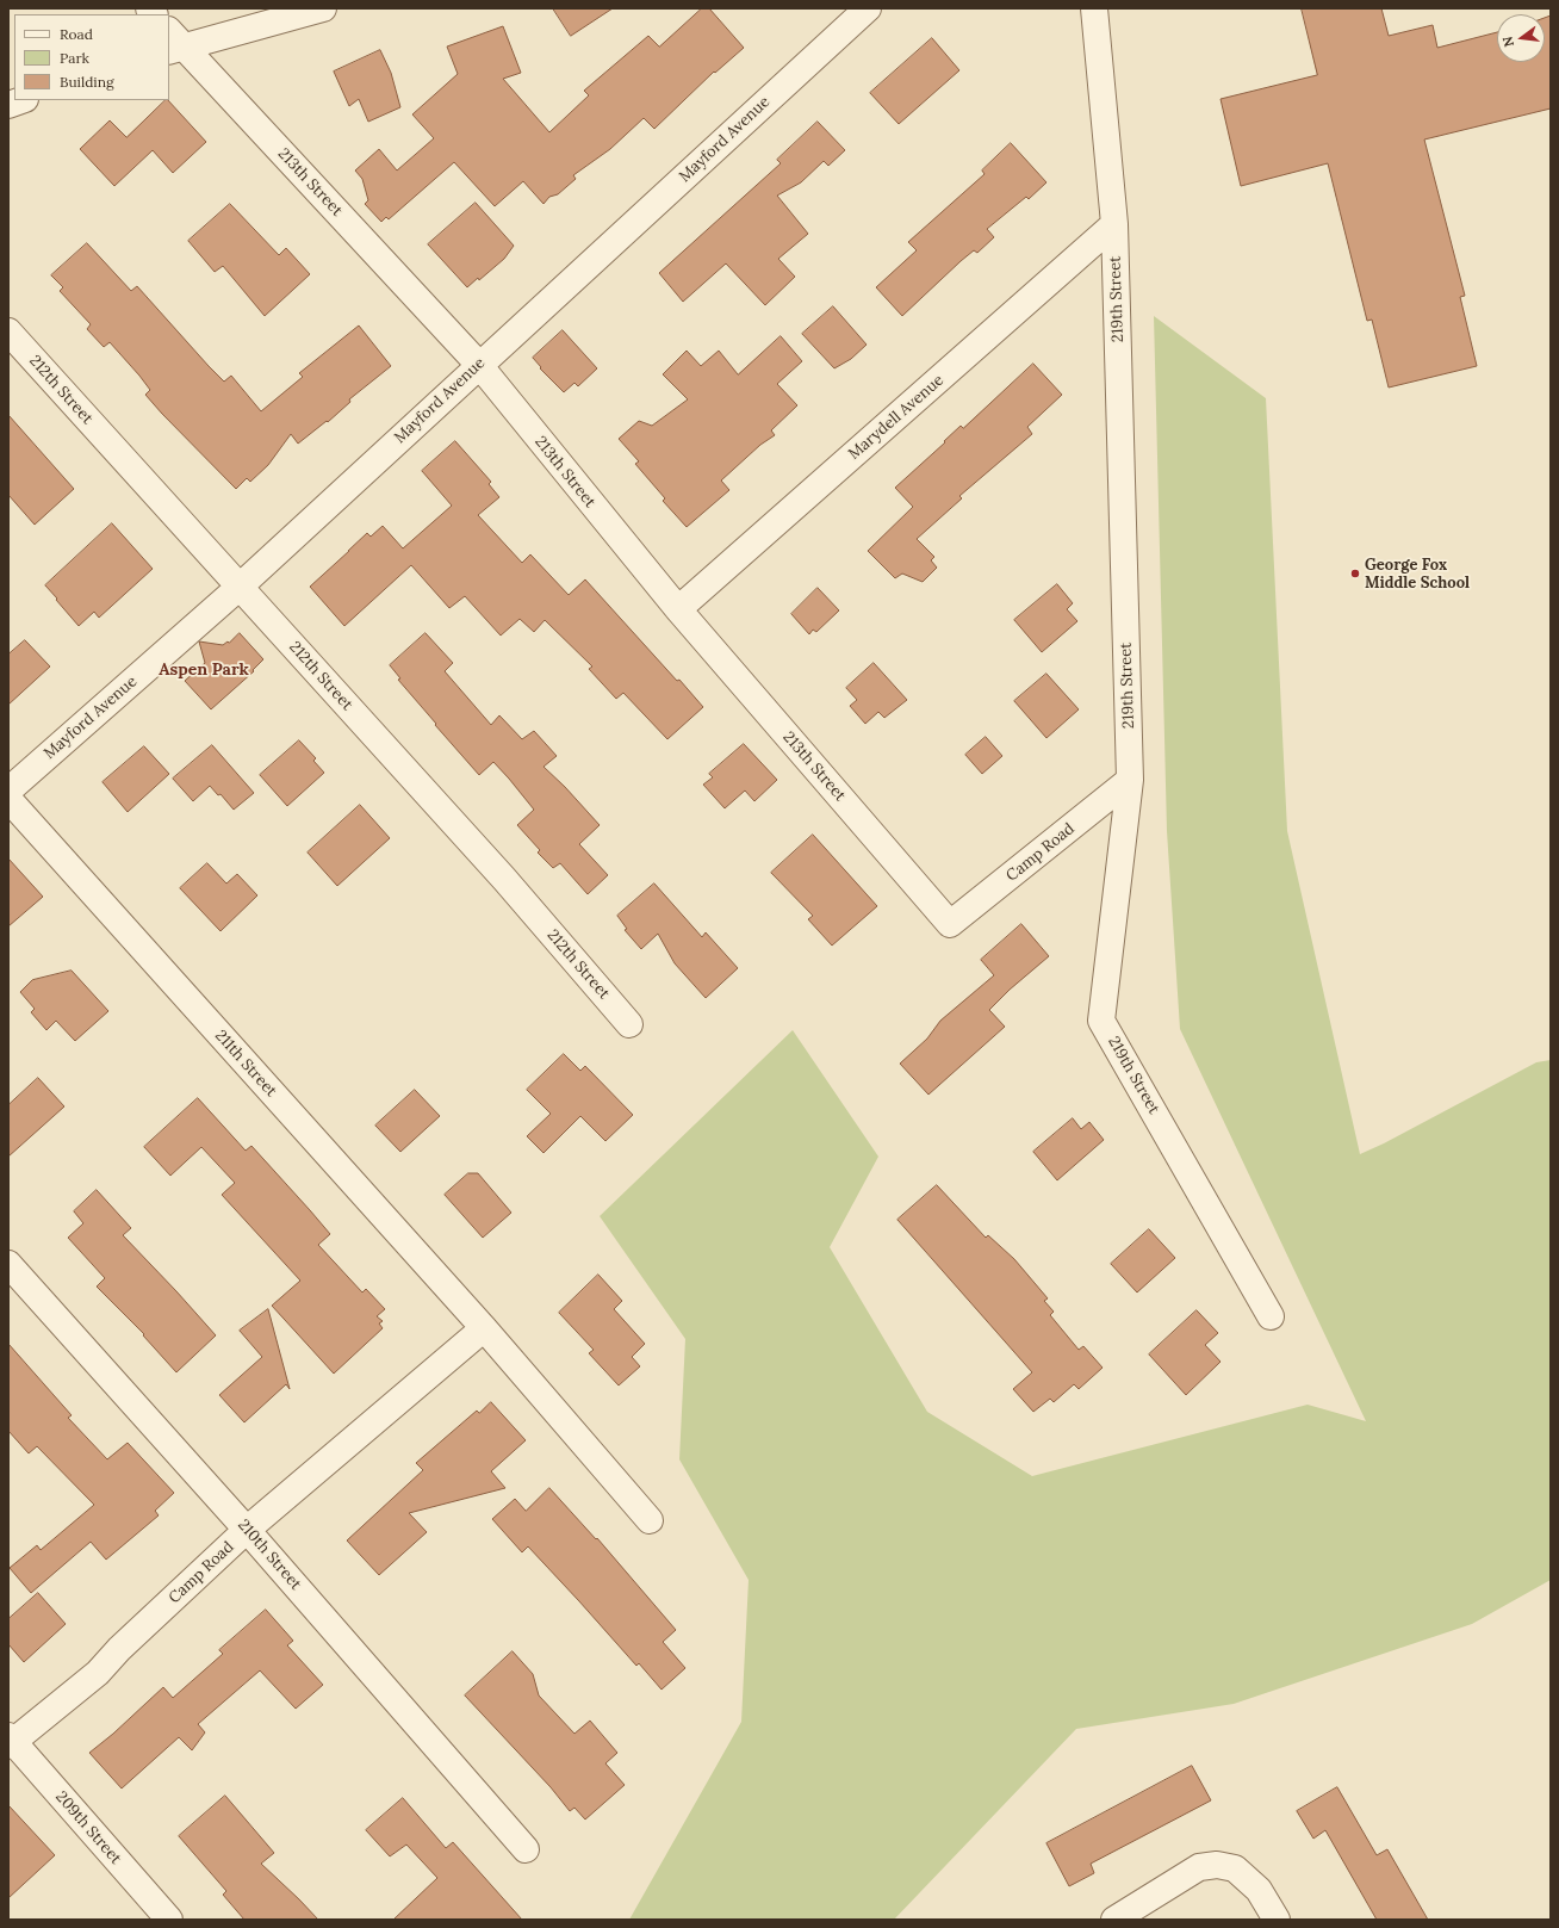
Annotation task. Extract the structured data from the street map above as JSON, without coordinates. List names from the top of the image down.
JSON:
{
  "streets": {
    "street": [
      "Mayford Avenue",
      "213th Street",
      "219th Street",
      "212th Street",
      "Marydell Avenue",
      "Camp Road",
      "211th Street",
      "210th Street",
      "209th Street"
    ]
  },
  "crossings": [
    ["Mayford Avenue", "213th Street"],
    ["Mayford Avenue", "212th Street"],
    ["213th Street", "Marydell Avenue"],
    ["213th Street", "Camp Road"],
    ["219th Street", "Marydell Avenue"],
    ["219th Street", "Camp Road"],
    ["Camp Road", "211th Street"],
    ["Camp Road", "210th Street"],
    ["Camp Road", "209th Street"]
  ],
  "districts": ["Aspen Park"],
  "places": ["George Fox Middle School"],
  "legend": ["Road", "Park", "Building"],
  "north": "left"
}
